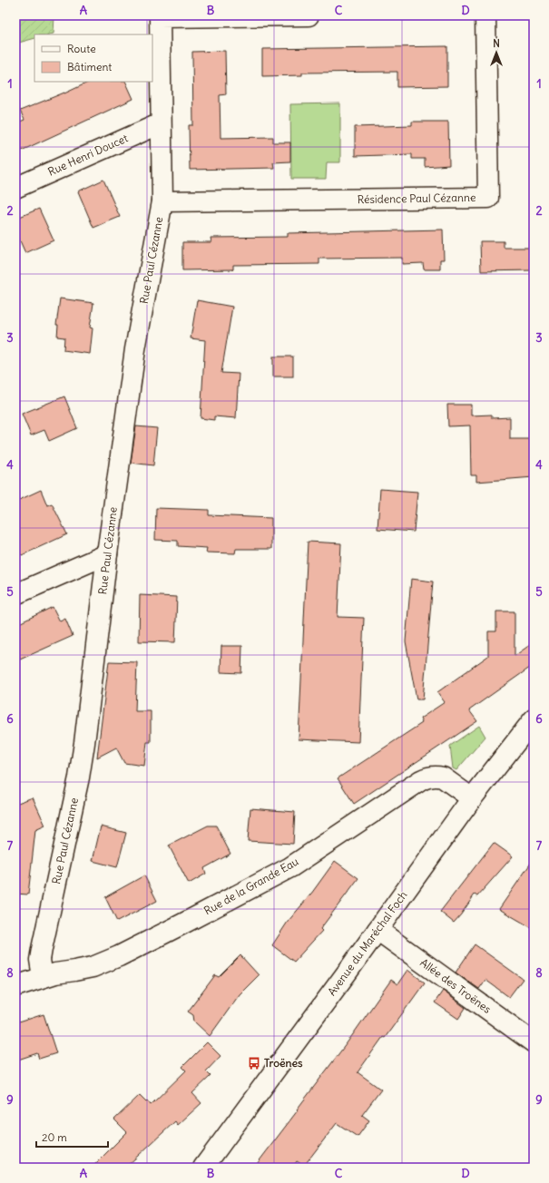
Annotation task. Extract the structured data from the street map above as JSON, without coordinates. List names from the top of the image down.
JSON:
{
  "streets": {
    "street": [
      "Rue Henri Doucet",
      "Résidence Paul Cézanne",
      "Rue Paul Cézanne",
      "Rue de la Grande Eau",
      "Avenue du Maréchal Foch",
      "Allée des Troënes"
    ]
  },
  "crossings": [
    ["Rue Henri Doucet", "Rue Paul Cézanne"],
    ["Résidence Paul Cézanne", "Rue Paul Cézanne"],
    ["Rue Paul Cézanne", "Rue de la Grande Eau"],
    ["Rue de la Grande Eau", "Avenue du Maréchal Foch"],
    ["Avenue du Maréchal Foch", "Allée des Troënes"]
  ],
  "places": {
    "bus stop": ["Troënes"]
  },
  "legend": ["Route", "Bâtiment"],
  "scale_bar": "20 m",
  "north": "top",
  "grid": {
    "columns": [
      "A",
      "B",
      "C",
      "D"
    ],
    "rows": [
      "1",
      "2",
      "3",
      "4",
      "5",
      "6",
      "7",
      "8",
      "9"
    ]
  }
}
